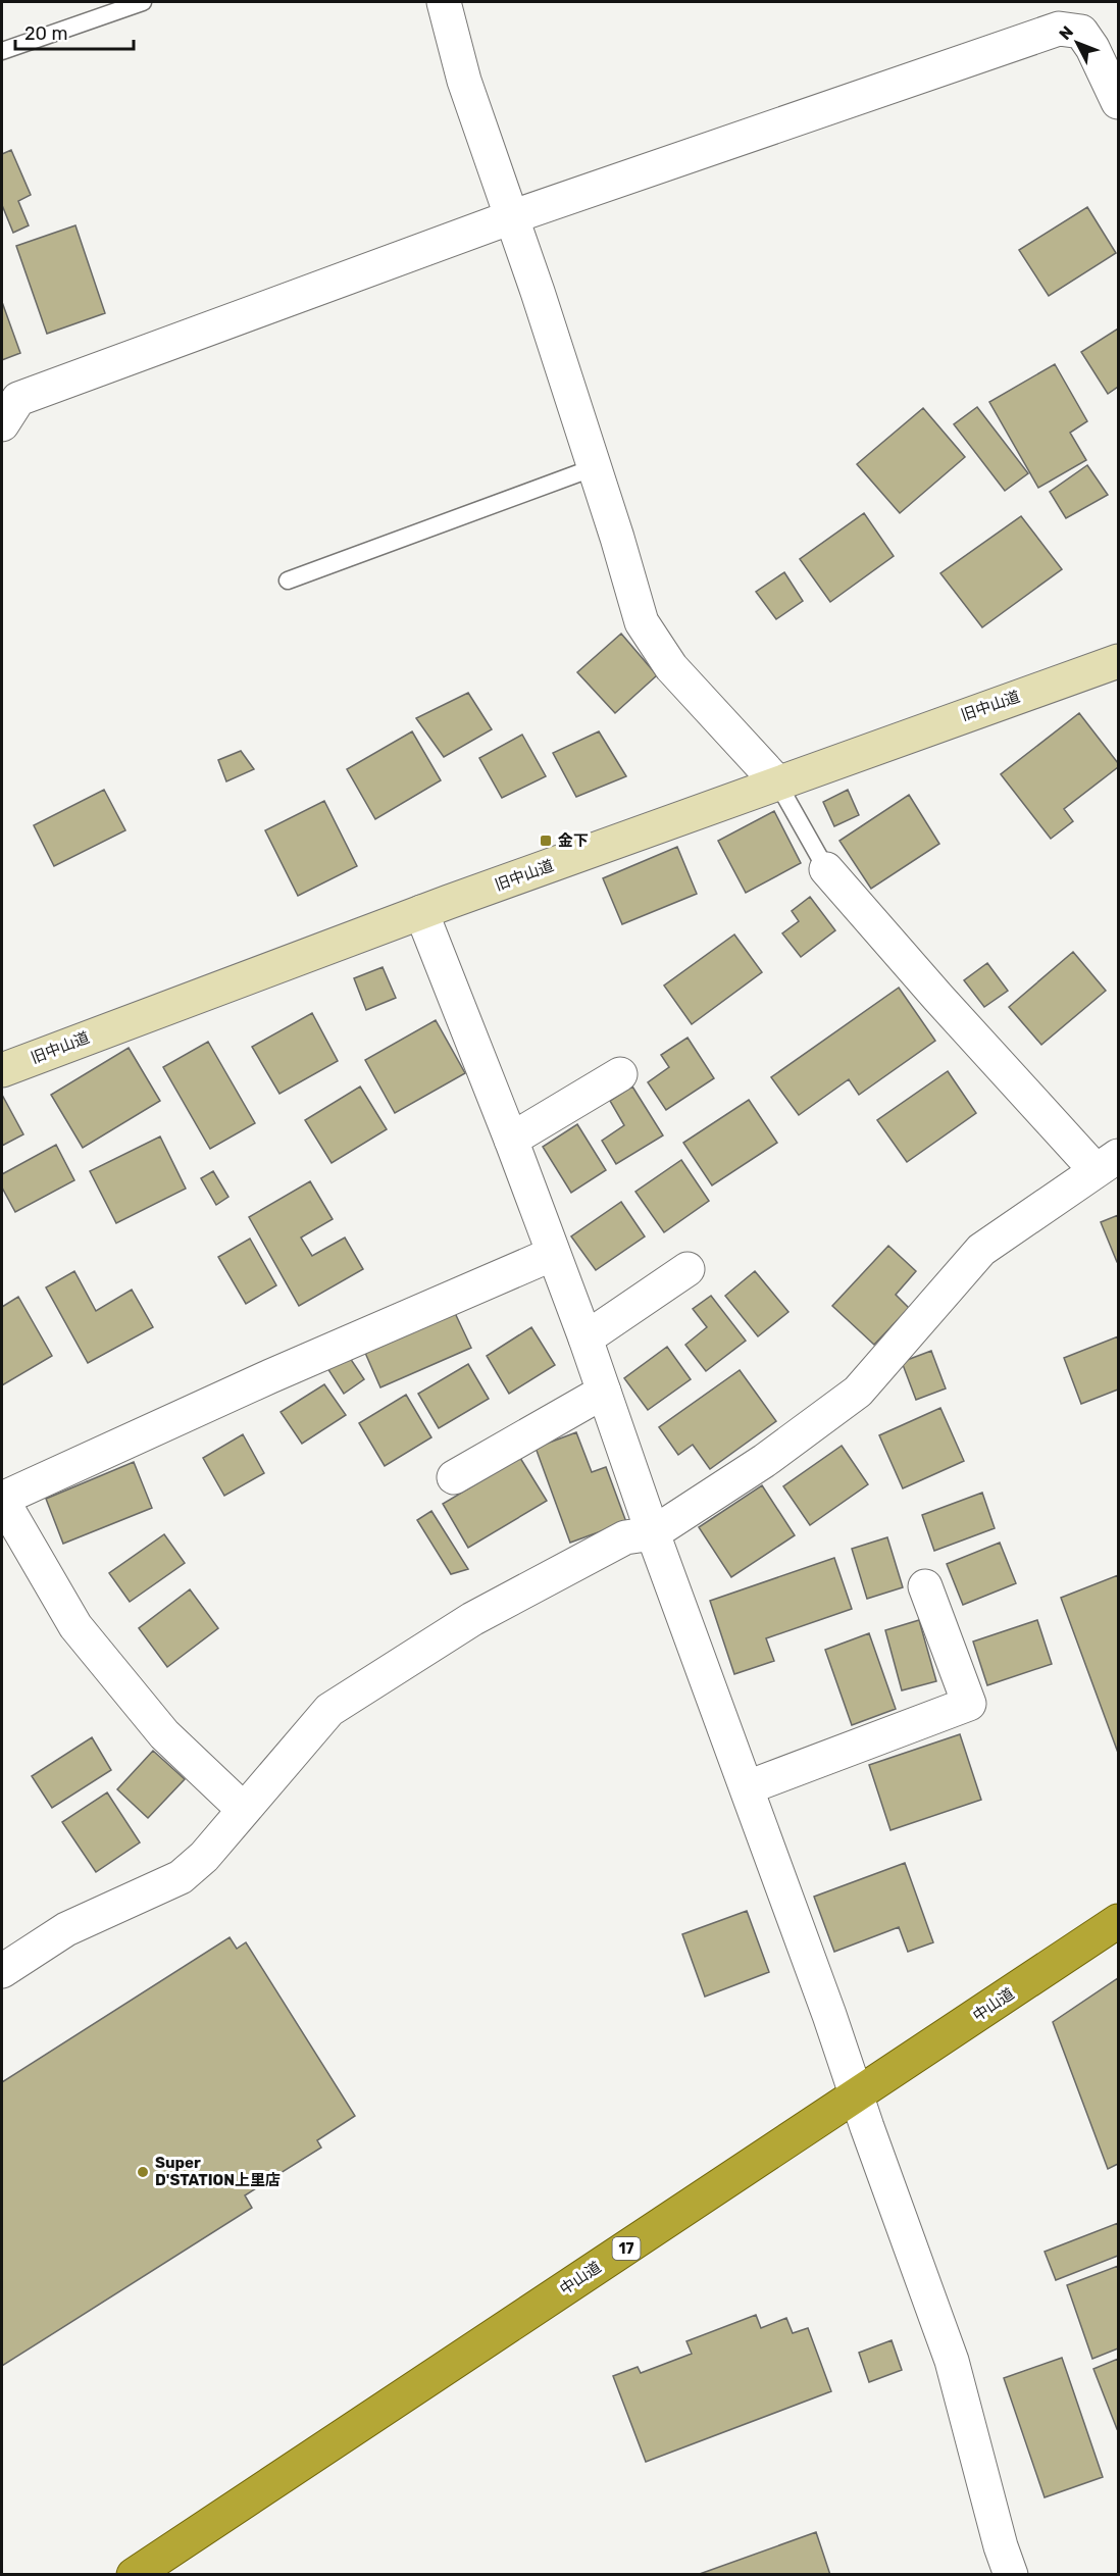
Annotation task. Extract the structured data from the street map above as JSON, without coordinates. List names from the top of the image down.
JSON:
{
  "streets": {
    "highway": ["中山道", "17"],
    "main road": ["旧中山道"]
  },
  "places": {
    "transit": ["金下"],
    "other": ["Super D'STATION上里店"]
  },
  "scale_bar": "20 m",
  "north": "top left"
}
